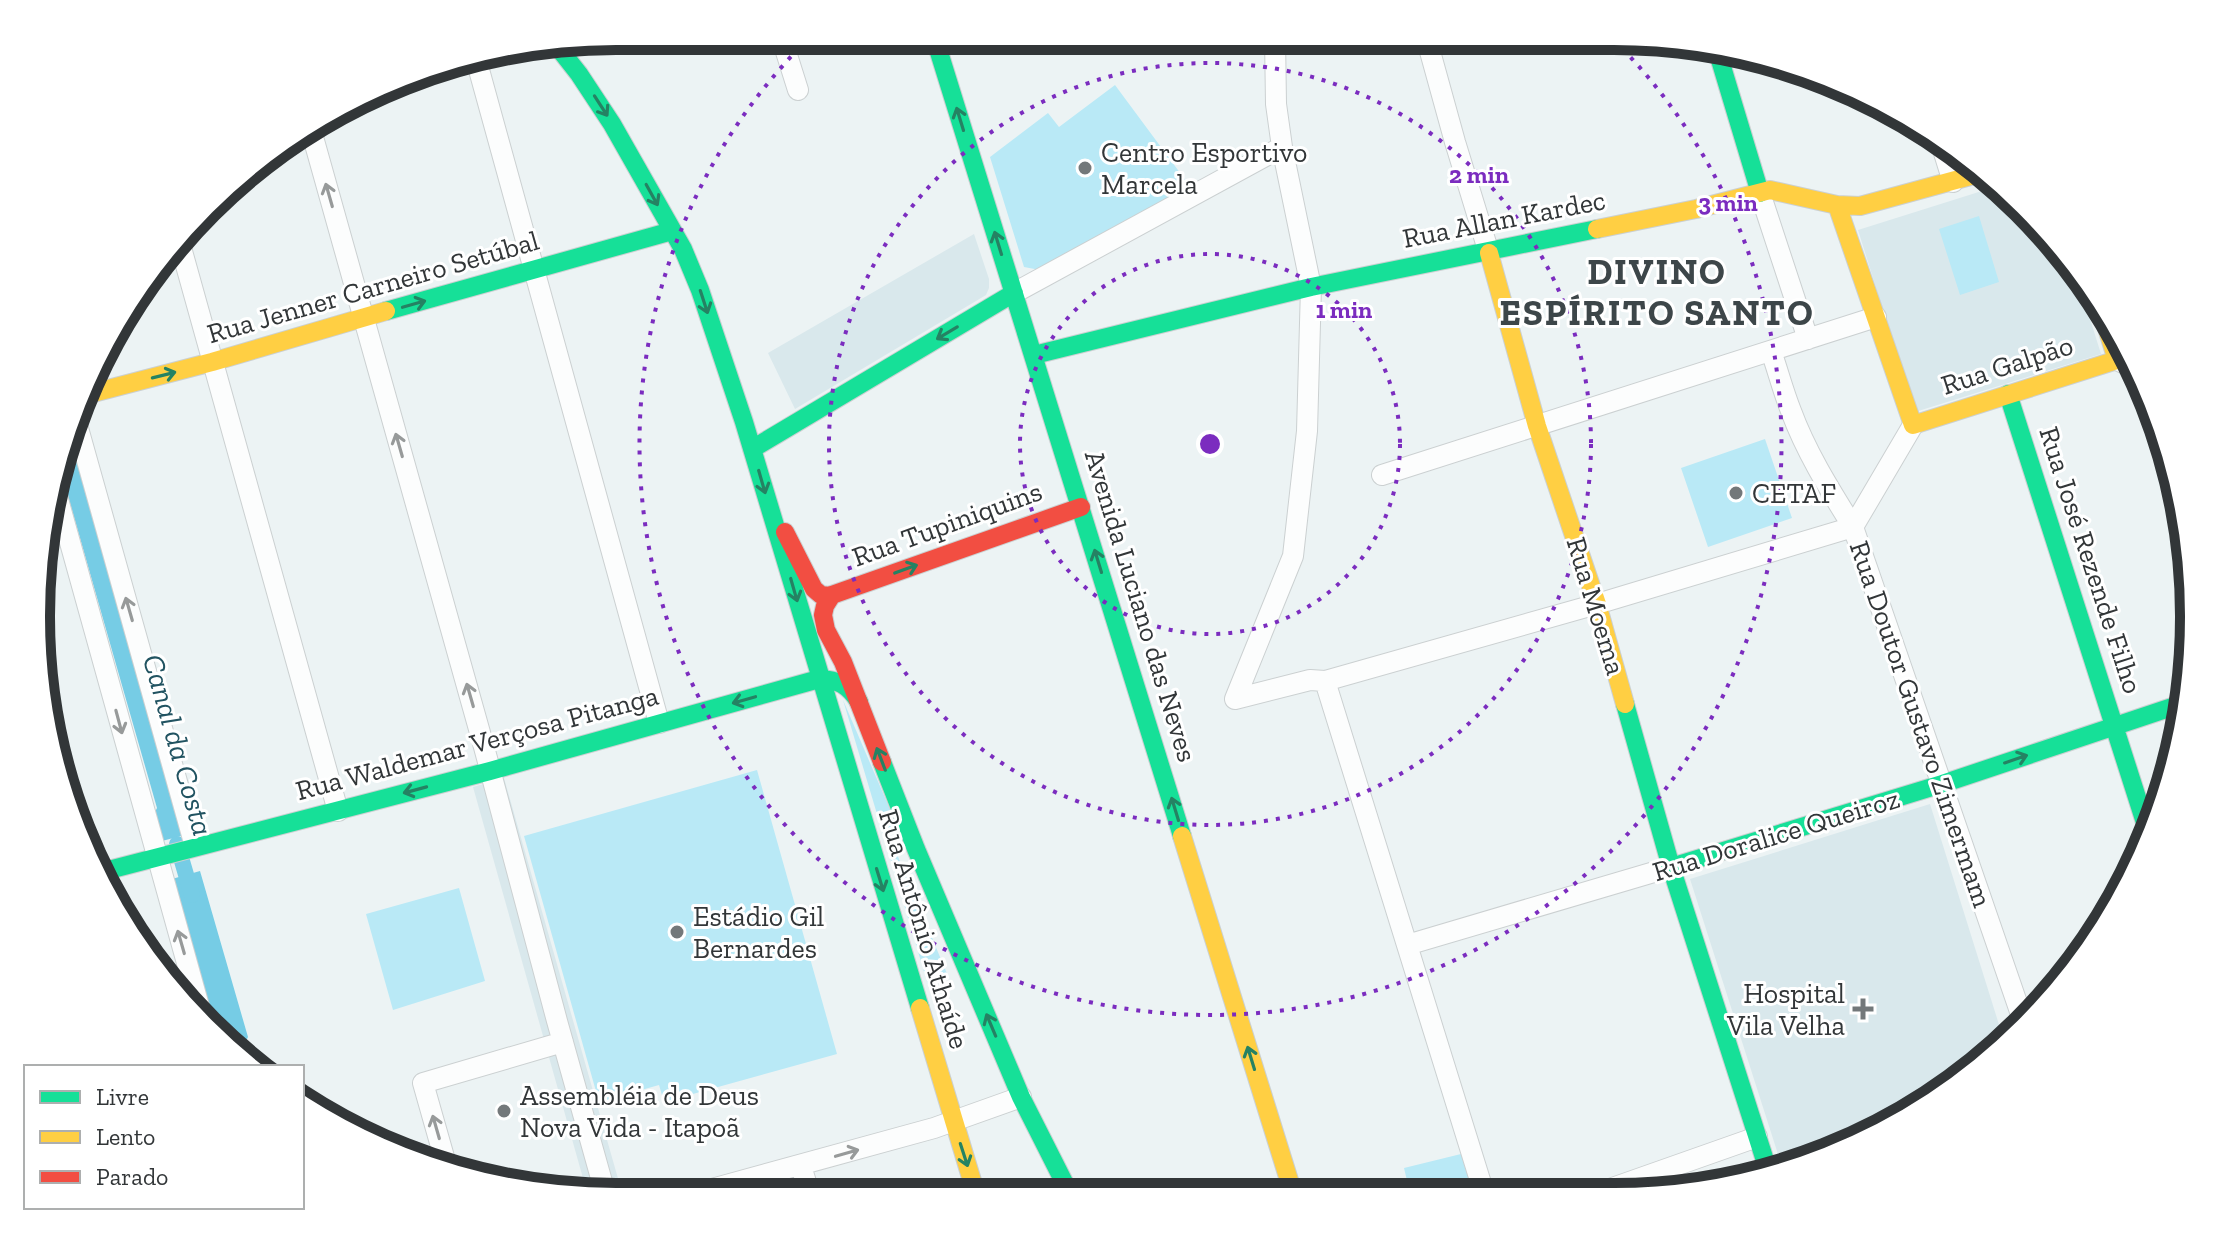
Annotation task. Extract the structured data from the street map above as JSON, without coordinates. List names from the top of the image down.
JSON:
{
  "streets": {
    "street": [
      "Rua Allan Kardec",
      "Rua Jenner Carneiro Setúbal",
      "Rua Galpão",
      "Rua Tupiniquins",
      "Rua José Rezende Filho",
      "Avenida Luciano das Neves",
      "Rua Moema",
      "Rua Doutor Gustavo Zimermam",
      "Rua Waldemar Verçosa Pitanga",
      "Rua Doralice Queiroz",
      "Rua Antônio Athaíde"
    ]
  },
  "crossings": [
    ["Rua Allan Kardec", "Avenida Luciano das Neves"],
    ["Rua Allan Kardec", "Rua Moema"],
    ["Rua Jenner Carneiro Setúbal", "Rua Antônio Athaíde"],
    ["Rua Galpão", "Rua José Rezende Filho"],
    ["Rua Galpão", "Rua Doutor Gustavo Zimermam"],
    ["Rua Tupiniquins", "Avenida Luciano das Neves"],
    ["Rua José Rezende Filho", "Rua Doralice Queiroz"],
    ["Rua Moema", "Rua Doralice Queiroz"],
    ["Rua Doutor Gustavo Zimermam", "Rua Doralice Queiroz"],
    ["Rua Waldemar Verçosa Pitanga", "Rua Antônio Athaíde"]
  ],
  "one_way": [
    "Rua Jenner Carneiro Setúbal",
    "Rua Tupiniquins",
    "Avenida Luciano das Neves",
    "Rua Waldemar Verçosa Pitanga"
  ],
  "districts": ["DIVINO ESPÍRITO SANTO"],
  "water": ["Canal da Costa"],
  "places": {
    "other": [
      "Centro Esportivo Marcela",
      "CETAF",
      "Estádio Gil Bernardes",
      "Assembléia de Deus Nova Vida - Itapoã"
    ],
    "health": ["Hospital Vila Velha"]
  },
  "legend": ["Livre", "Lento", "Parado"],
  "rings": ["2 min", "3 min", "1 min"]
}
